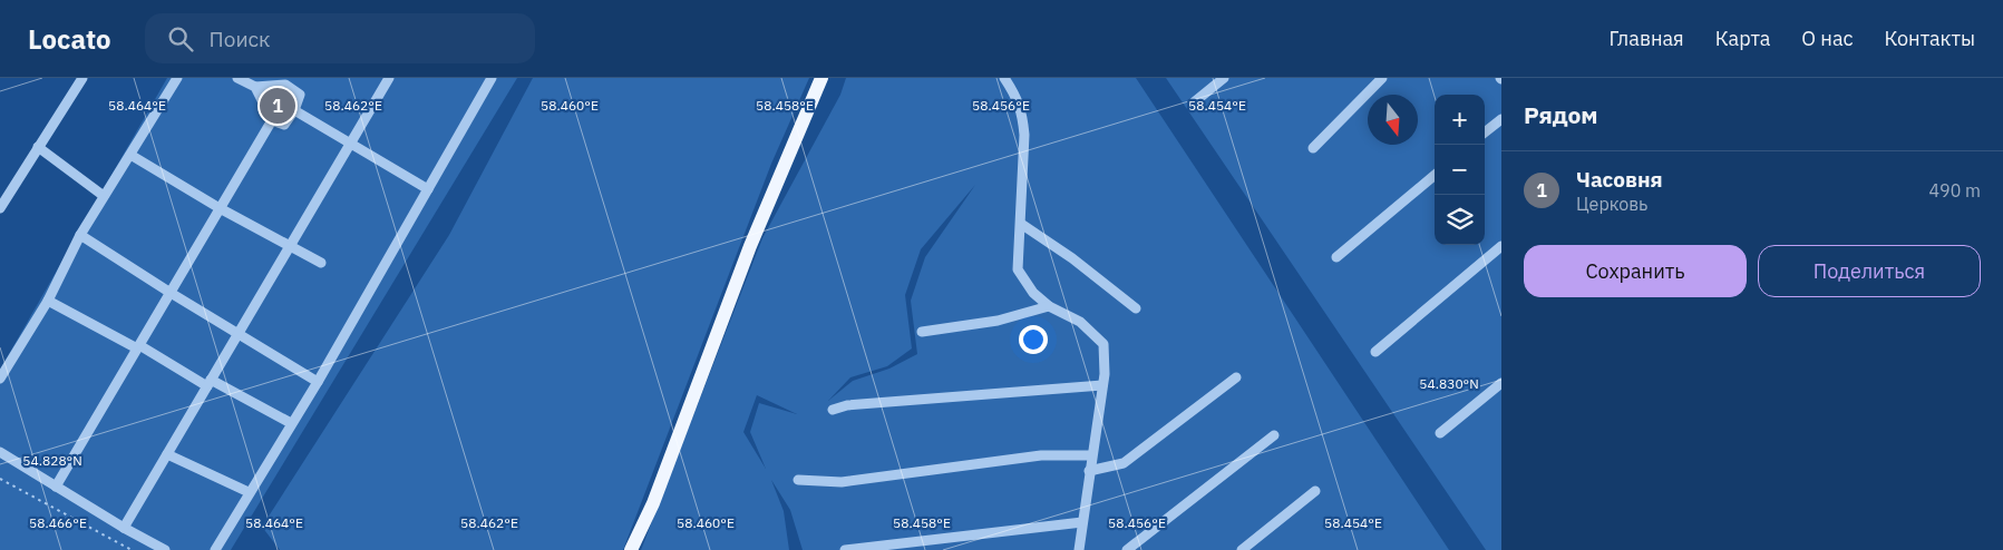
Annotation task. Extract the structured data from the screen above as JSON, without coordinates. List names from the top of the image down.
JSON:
{
  "north": "bottom",
  "page": {
    "header": "Locato",
    "search": "Поиск",
    "nav": [
      "Главная",
      "Карта",
      "О нас",
      "Контакты"
    ],
    "heading": "Рядом",
    "pins": "1",
    "map_buttons": ["+", "−"],
    "list": [
      {
        "mark": "1",
        "name": "Часовня",
        "note": "Церковь",
        "value": "490 m"
      }
    ],
    "buttons": ["Сохранить", "Поделиться"]
  },
  "coordinates": [
    "58.464°E",
    "58.462°E",
    "58.460°E",
    "58.458°E",
    "58.456°E",
    "58.454°E",
    "54.830°N",
    "54.828°N",
    "58.466°E"
  ]
}
